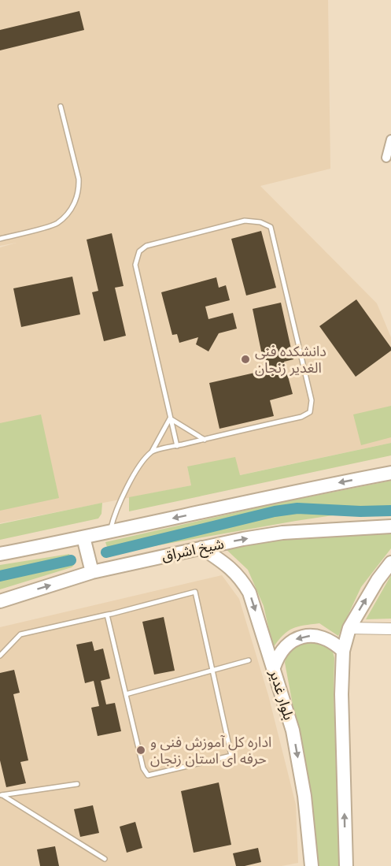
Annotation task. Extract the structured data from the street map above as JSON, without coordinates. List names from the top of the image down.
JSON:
{
  "streets": {
    "main road": ["شیخ اشراق", "بلوار غدیر"]
  },
  "crossings": [
    ["شیخ اشراق", "بلوار غدیر"]
  ],
  "places": ["دانشکده فنی الغدیر زنجان", "اداره کل آموزش فنی و حرفه ای استان زنجان"]
}
